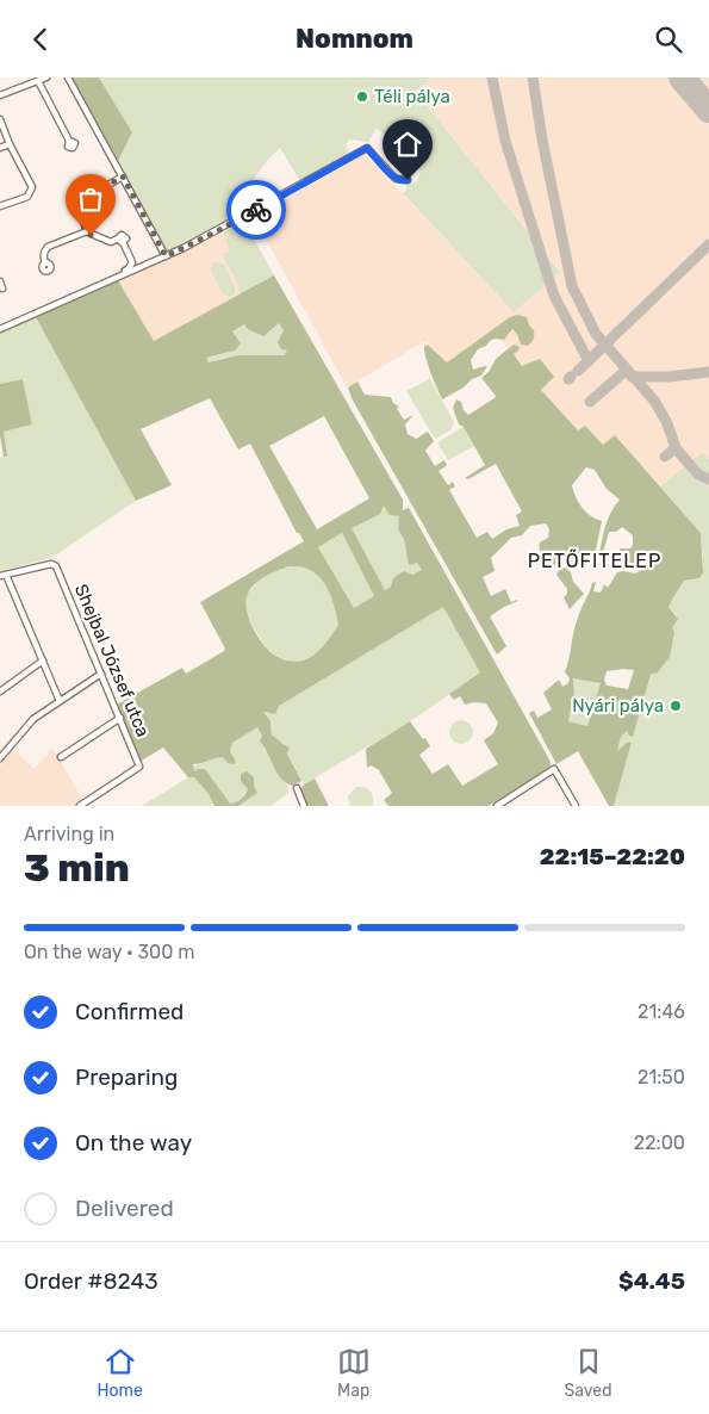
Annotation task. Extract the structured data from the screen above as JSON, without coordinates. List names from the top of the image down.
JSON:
{
  "streets": {
    "street": ["Shejbal József utca"]
  },
  "districts": ["PETŐFITELEP"],
  "places": ["Téli pálya", "Nyári pálya"],
  "page": {
    "header": "Nomnom",
    "heading": ["3 min", "Arriving in", "22:15–22:20"],
    "panel": ["Order #8243", "$4.45"],
    "bar": "On the way · 300 m",
    "list": [
      ["Confirmed", "21:46"],
      ["Preparing", "21:50"],
      ["On the way", "22:00"],
      "Delivered"
    ],
    "tabs": ["Home", "Map", "Saved"]
  }
}
